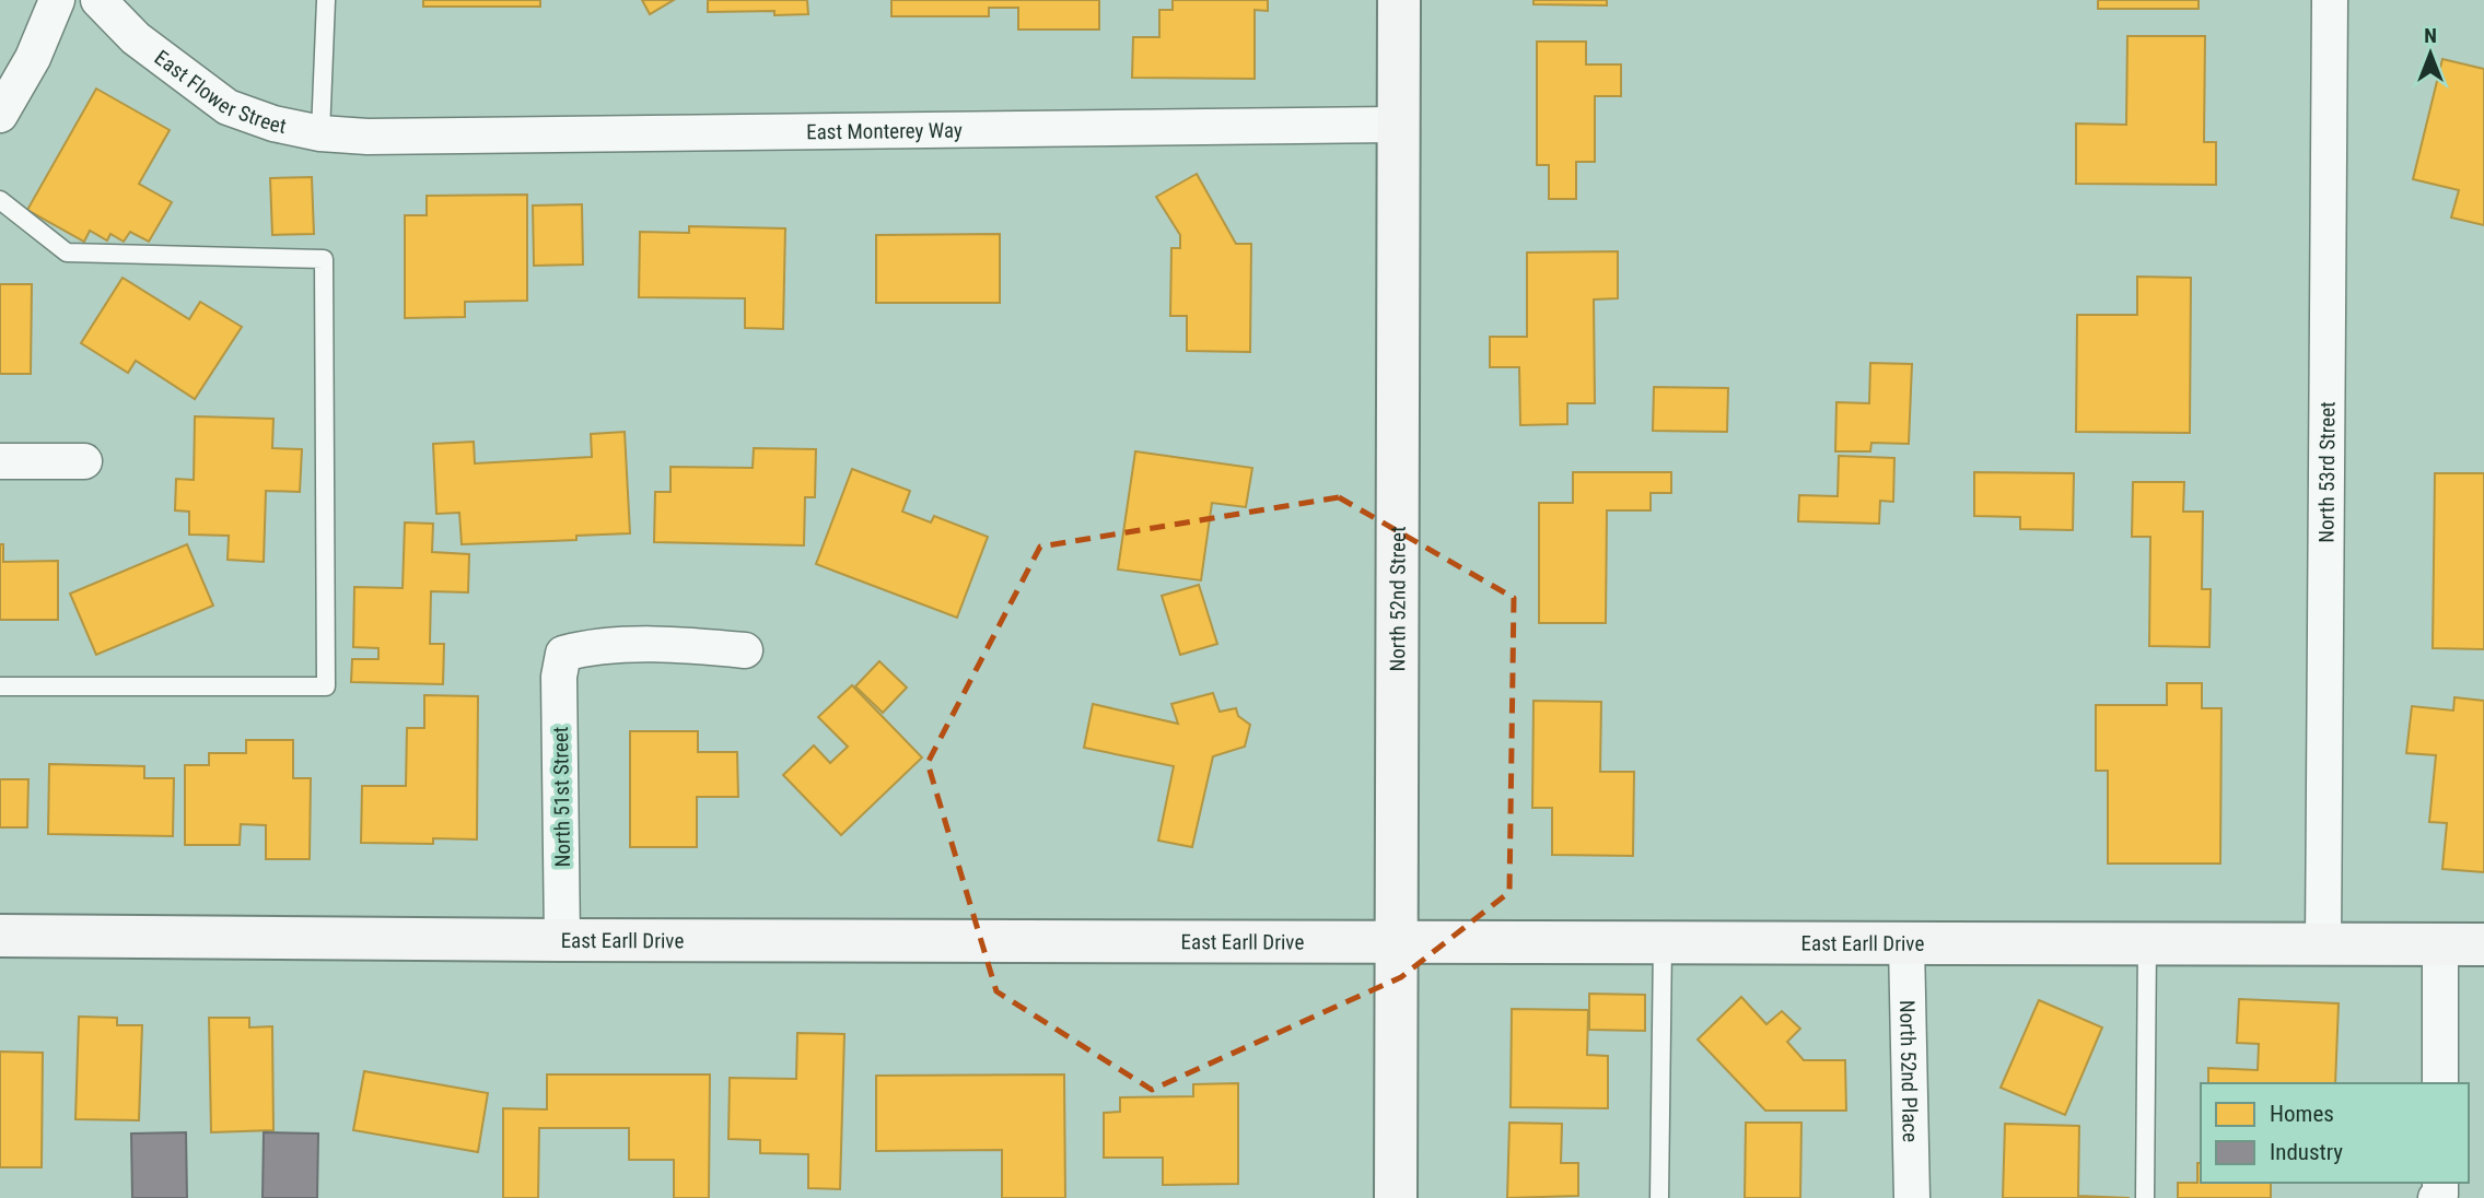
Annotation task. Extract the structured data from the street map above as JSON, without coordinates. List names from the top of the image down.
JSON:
{
  "streets": {
    "street": [
      "East Flower Street",
      "East Monterey Way",
      "North 53rd Street",
      "North 52nd Street",
      "North 51st Street",
      "East Earll Drive",
      "North 52nd Place"
    ]
  },
  "crossings": [
    ["East Flower Street", "East Monterey Way"],
    ["East Monterey Way", "North 52nd Street"],
    ["North 53rd Street", "East Earll Drive"],
    ["North 52nd Street", "East Earll Drive"],
    ["North 51st Street", "East Earll Drive"],
    ["East Earll Drive", "North 52nd Place"]
  ],
  "legend": ["Homes", "Industry"],
  "north": "top"
}
